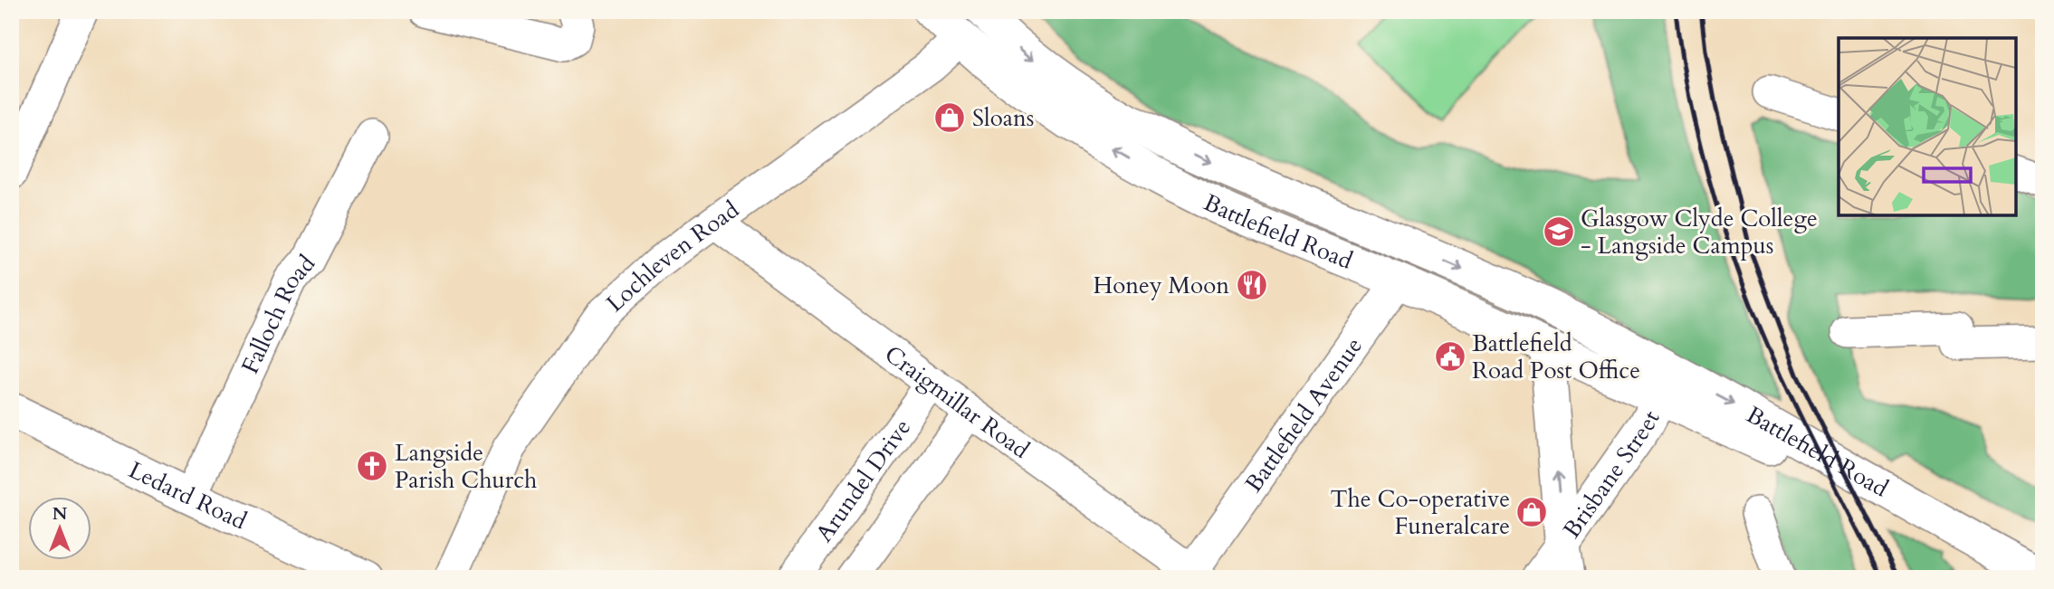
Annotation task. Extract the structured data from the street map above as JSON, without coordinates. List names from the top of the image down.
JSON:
{
  "streets": {
    "main road": [
      "Battlefield Road",
      "Lochleven Road",
      "Battlefield Avenue",
      "Brisbane Street",
      "Ledard Road"
    ],
    "street": ["Falloch Road", "Craigmillar Road", "Arundel Drive"]
  },
  "crossings": [
    ["Battlefield Road", "Lochleven Road"],
    ["Battlefield Road", "Battlefield Avenue"],
    ["Battlefield Road", "Brisbane Street"],
    ["Lochleven Road", "Craigmillar Road"],
    ["Falloch Road", "Ledard Road"],
    ["Craigmillar Road", "Battlefield Avenue"],
    ["Craigmillar Road", "Arundel Drive"]
  ],
  "places": {
    "shop": ["Sloans", "The Co-operative Funeralcare"],
    "school or university": ["Glasgow Clyde College - Langside Campus"],
    "restaurant": ["Honey Moon"],
    "public building": ["Battlefield Road Post Office"],
    "church": ["Langside Parish Church"]
  },
  "north": "top"
}
